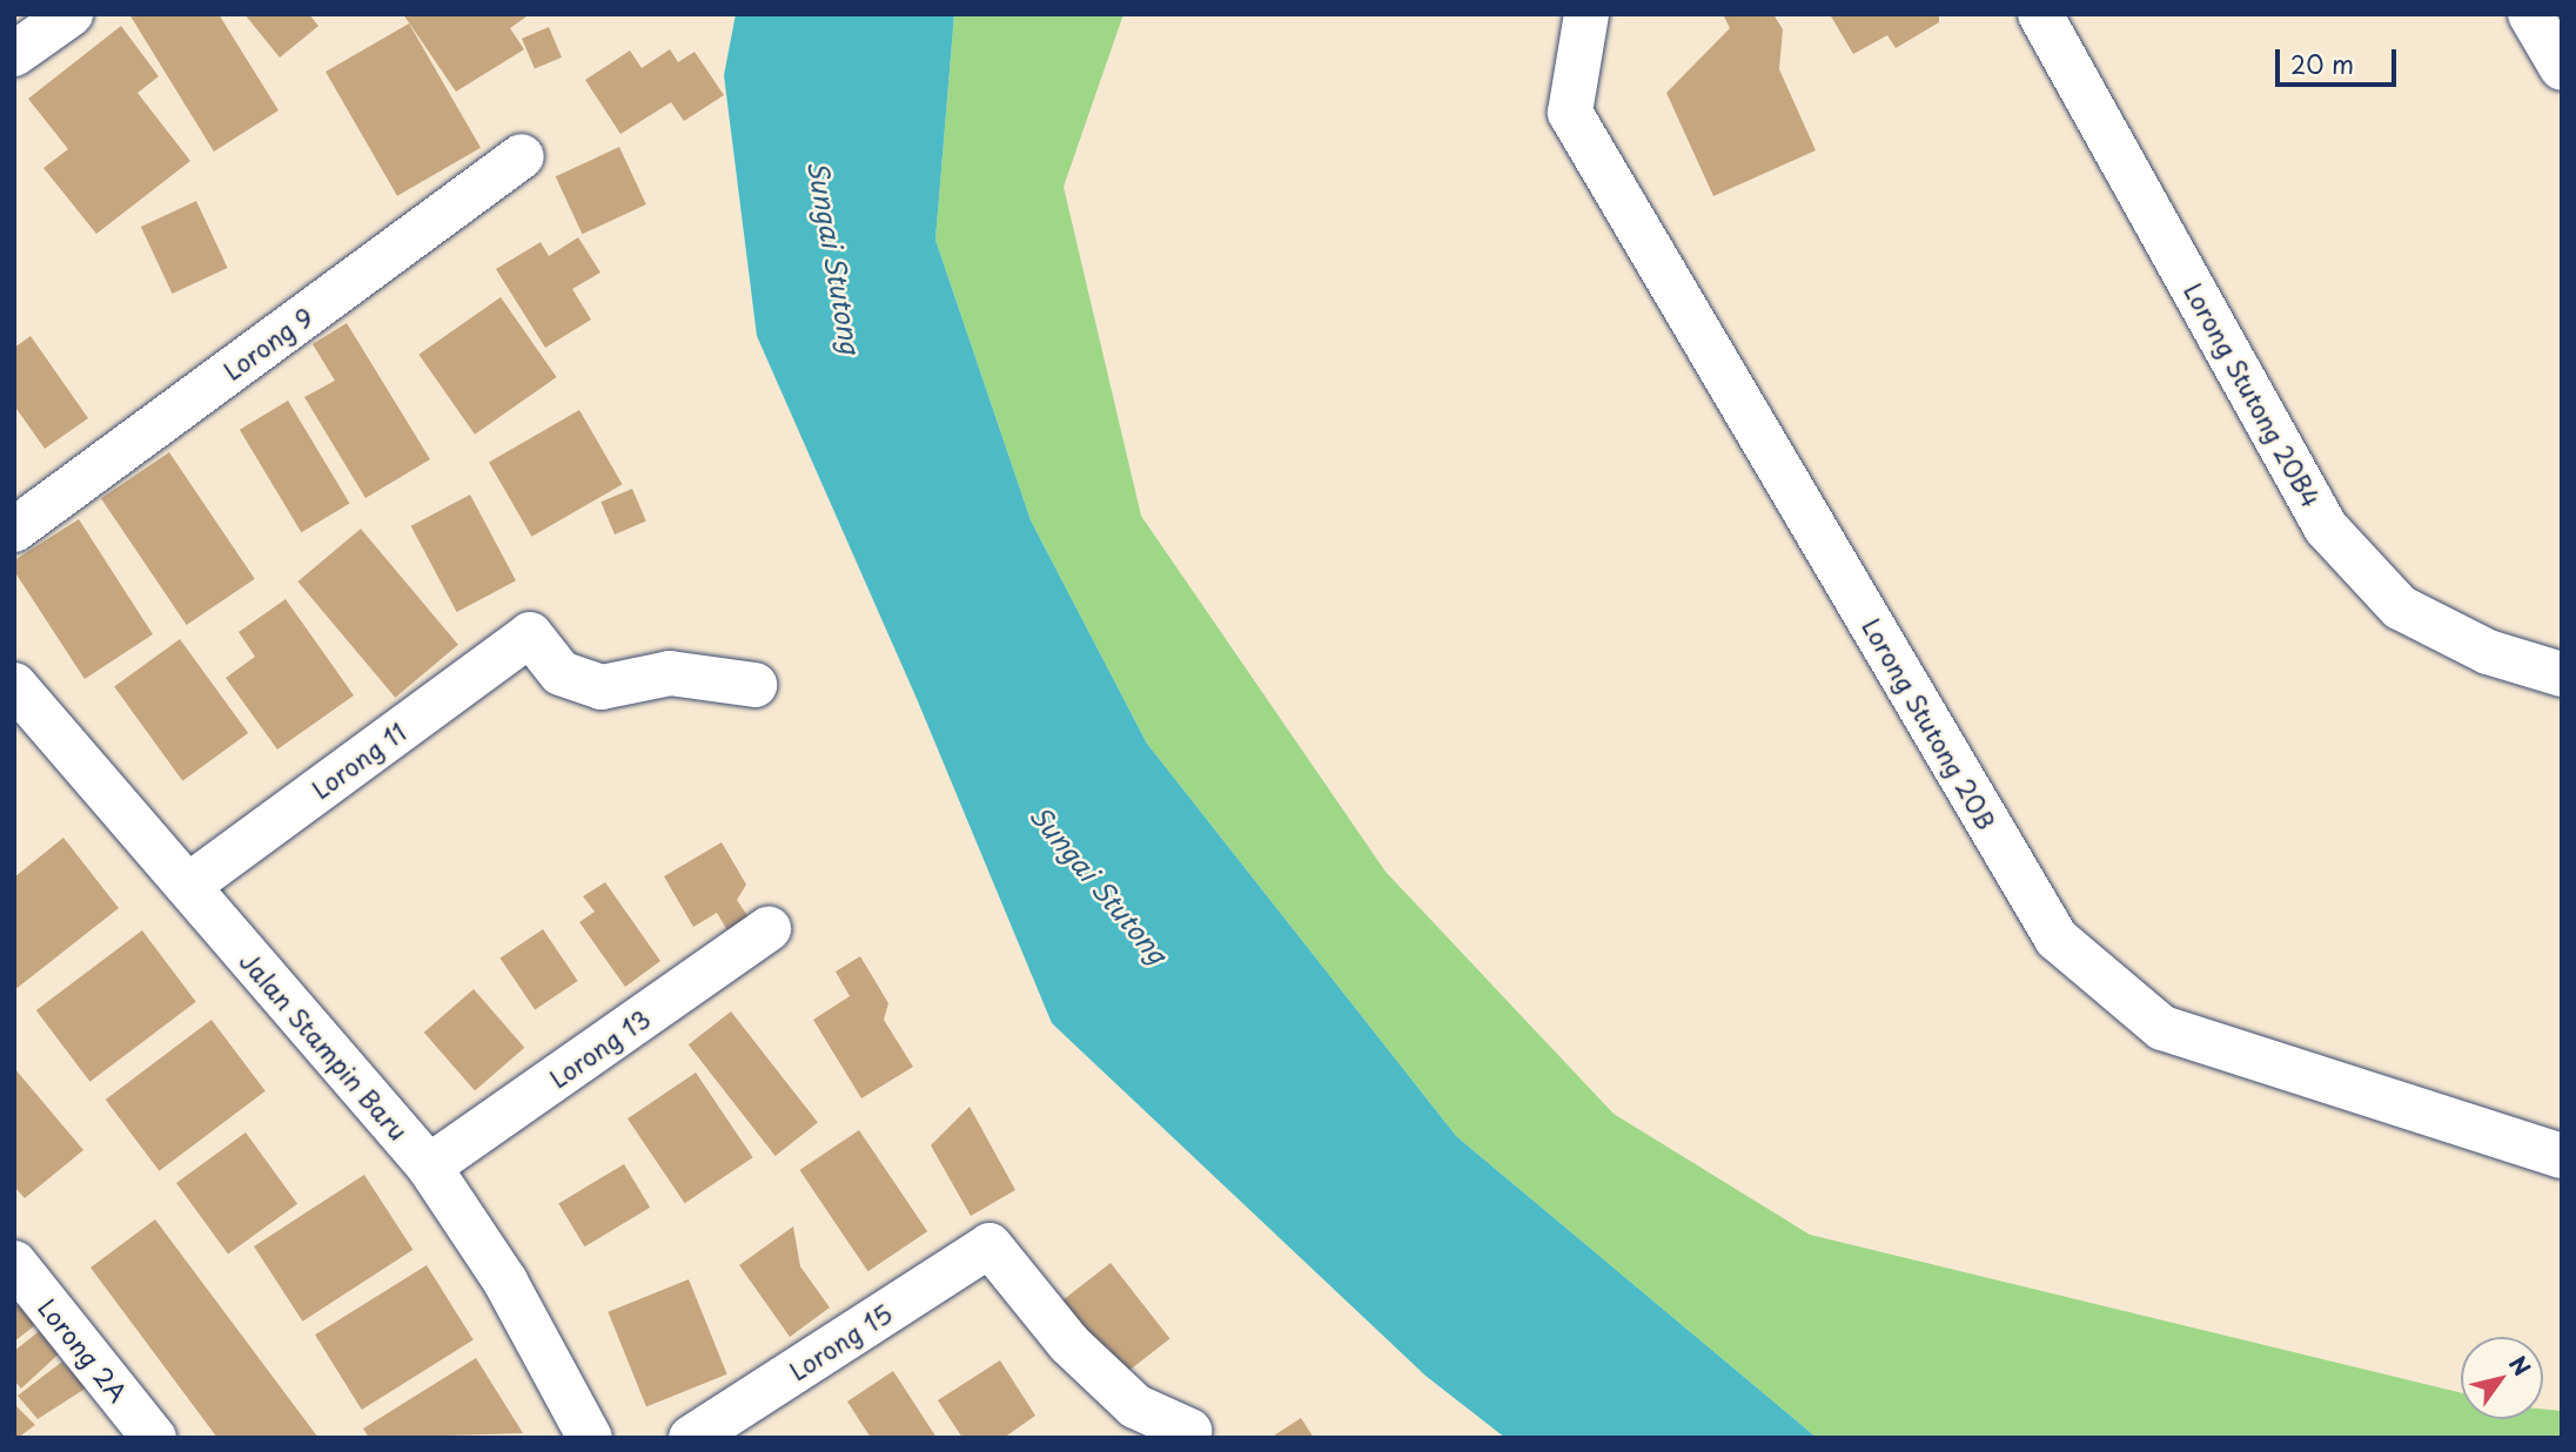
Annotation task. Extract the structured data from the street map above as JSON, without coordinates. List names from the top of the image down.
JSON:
{
  "streets": {
    "street": [
      "Lorong 9",
      "Lorong Stutong 20B4",
      "Lorong Stutong 20B",
      "Lorong 11",
      "Jalan Stampin Baru",
      "Lorong 13",
      "Lorong 15",
      "Lorong 2A"
    ]
  },
  "crossings": [
    ["Lorong 11", "Jalan Stampin Baru"],
    ["Jalan Stampin Baru", "Lorong 13"]
  ],
  "water": ["Sungai Stutong"],
  "scale_bar": "20 m",
  "north": "top right"
}
